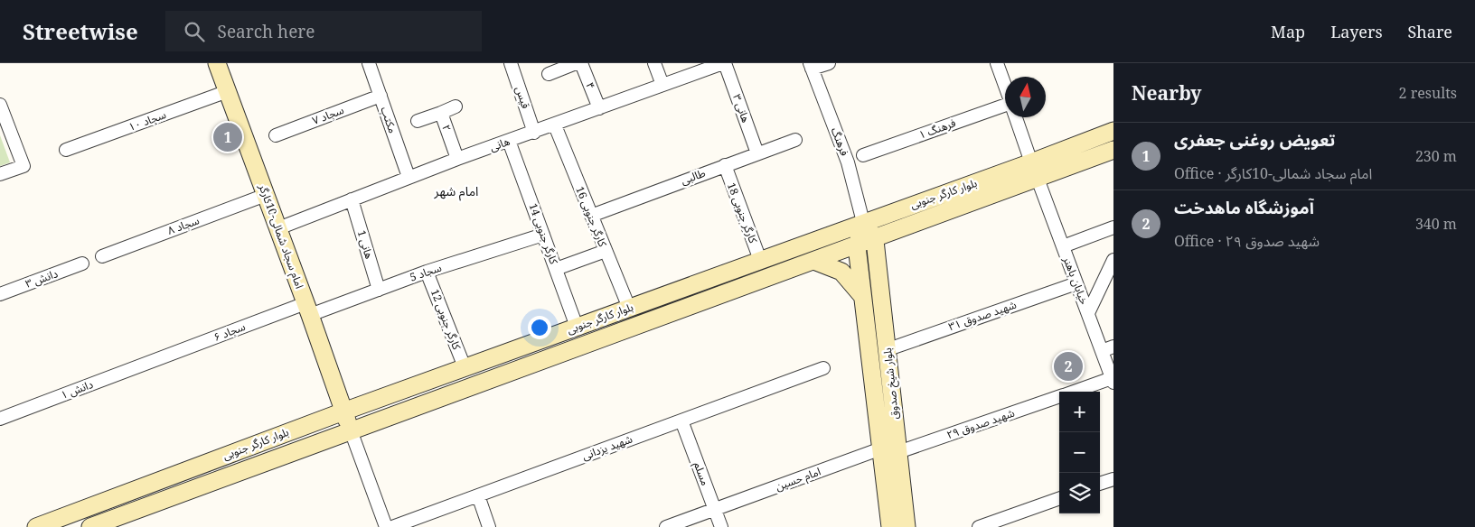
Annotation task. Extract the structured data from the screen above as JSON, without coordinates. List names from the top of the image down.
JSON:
{
  "streets": {
    "main road": ["بلوار کارگر جنوبی", "امام سجاد شمالی-10کارگر", "بلوار شیخ صدوق"],
    "street": [
      "۴",
      "قیس",
      "هانی ۳",
      "سجاد ۷",
      "مکتب",
      "سجاد ۱۰",
      "۲",
      "فرهنگ ۱",
      "فرهنگ",
      "هانی",
      "طالبی",
      "کارگر جنوبی 18",
      "کارگر جنوبی 16",
      "سجاد ۸",
      "کارگر جنوبی 14",
      "هانی 1",
      "سجاد 5",
      "دانش ۳",
      "خیابان باهنر",
      "شهید صدوق ۳۱",
      "کارگر جنوبی 12",
      "سجاد ۶",
      "دانش ۱",
      "شهید صدوق ۲۹",
      "شهید یزدانی",
      "مسلم",
      "امام حسین"
    ]
  },
  "crossings": [
    ["۴", "هانی"],
    ["قیس", "هانی"],
    ["هانی ۳", "هانی"],
    ["هانی ۳", "طالبی"],
    ["سجاد ۷", "مکتب"],
    ["مکتب", "هانی"],
    ["سجاد ۱۰", "امام سجاد شمالی-10کارگر"],
    ["۲", "هانی"],
    ["فرهنگ", "بلوار کارگر جنوبی"],
    ["هانی", "کارگر جنوبی 16"],
    ["هانی", "کارگر جنوبی 14"],
    ["هانی", "امام سجاد شمالی-10کارگر"],
    ["هانی", "هانی 1"],
    ["طالبی", "کارگر جنوبی 18"],
    ["طالبی", "کارگر جنوبی 16"],
    ["بلوار کارگر جنوبی", "کارگر جنوبی 18"],
    ["بلوار کارگر جنوبی", "کارگر جنوبی 16"],
    ["بلوار کارگر جنوبی", "کارگر جنوبی 14"],
    ["بلوار کارگر جنوبی", "امام سجاد شمالی-10کارگر"],
    ["بلوار کارگر جنوبی", "خیابان باهنر"],
    ["بلوار کارگر جنوبی", "کارگر جنوبی 12"],
    ["بلوار کارگر جنوبی", "بلوار شیخ صدوق"],
    ["سجاد ۸", "امام سجاد شمالی-10کارگر"],
    ["کارگر جنوبی 14", "سجاد 5"],
    ["امام سجاد شمالی-10کارگر", "سجاد 5"],
    ["امام سجاد شمالی-10کارگر", "سجاد ۶"],
    ["هانی 1", "سجاد 5"],
    ["سجاد 5", "کارگر جنوبی 12"],
    ["سجاد 5", "سجاد ۶"],
    ["خیابان باهنر", "شهید صدوق ۳۱"],
    ["خیابان باهنر", "شهید صدوق ۲۹"],
    ["شهید صدوق ۳۱", "بلوار شیخ صدوق"],
    ["سجاد ۶", "دانش ۱"],
    ["بلوار شیخ صدوق", "شهید صدوق ۲۹"],
    ["بلوار شیخ صدوق", "امام حسین"],
    ["شهید یزدانی", "مسلم"],
    ["مسلم", "امام حسین"]
  ],
  "districts": ["امام شهر"],
  "north": "top",
  "page": {
    "header": "Streetwise",
    "search": "Search here",
    "nav": ["Map", "Layers", "Share"],
    "heading": ["Nearby", "2 results"],
    "pins": ["1", "2"],
    "list": [
      {
        "mark": "1",
        "name": "تعویض روغنی جعفری",
        "note": "Office · امام سجاد شمالی-10کارگر",
        "value": "230 m"
      },
      {
        "mark": "2",
        "name": "آموزشگاه ماهدخت",
        "note": "Office · شهید صدوق ۲۹",
        "value": "340 m"
      }
    ],
    "map_buttons": ["+", "−"]
  }
}
